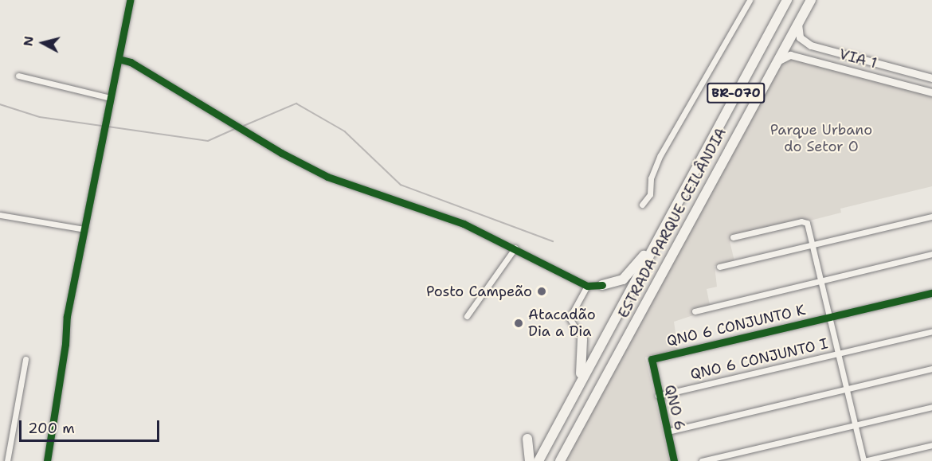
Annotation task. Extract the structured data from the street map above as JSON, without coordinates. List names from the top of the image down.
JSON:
{
  "streets": {
    "highway": ["BR-070", "ESTRADA PARQUE CEILÂNDIA"],
    "main road": ["VIA 1"],
    "street": ["QNO 6 CONJUNTO K", "QNO 6 CONJUNTO I", "QNO 6"]
  },
  "crossings": [
    ["VIA 1", "ESTRADA PARQUE CEILÂNDIA"],
    ["QNO 6 CONJUNTO K", "QNO 6"],
    ["QNO 6 CONJUNTO I", "QNO 6"]
  ],
  "parks": ["Parque Urbano do Setor O"],
  "places": ["Posto Campeão", "Atacadão Dia a Dia"],
  "scale_bar": "200 m",
  "north": "left"
}
